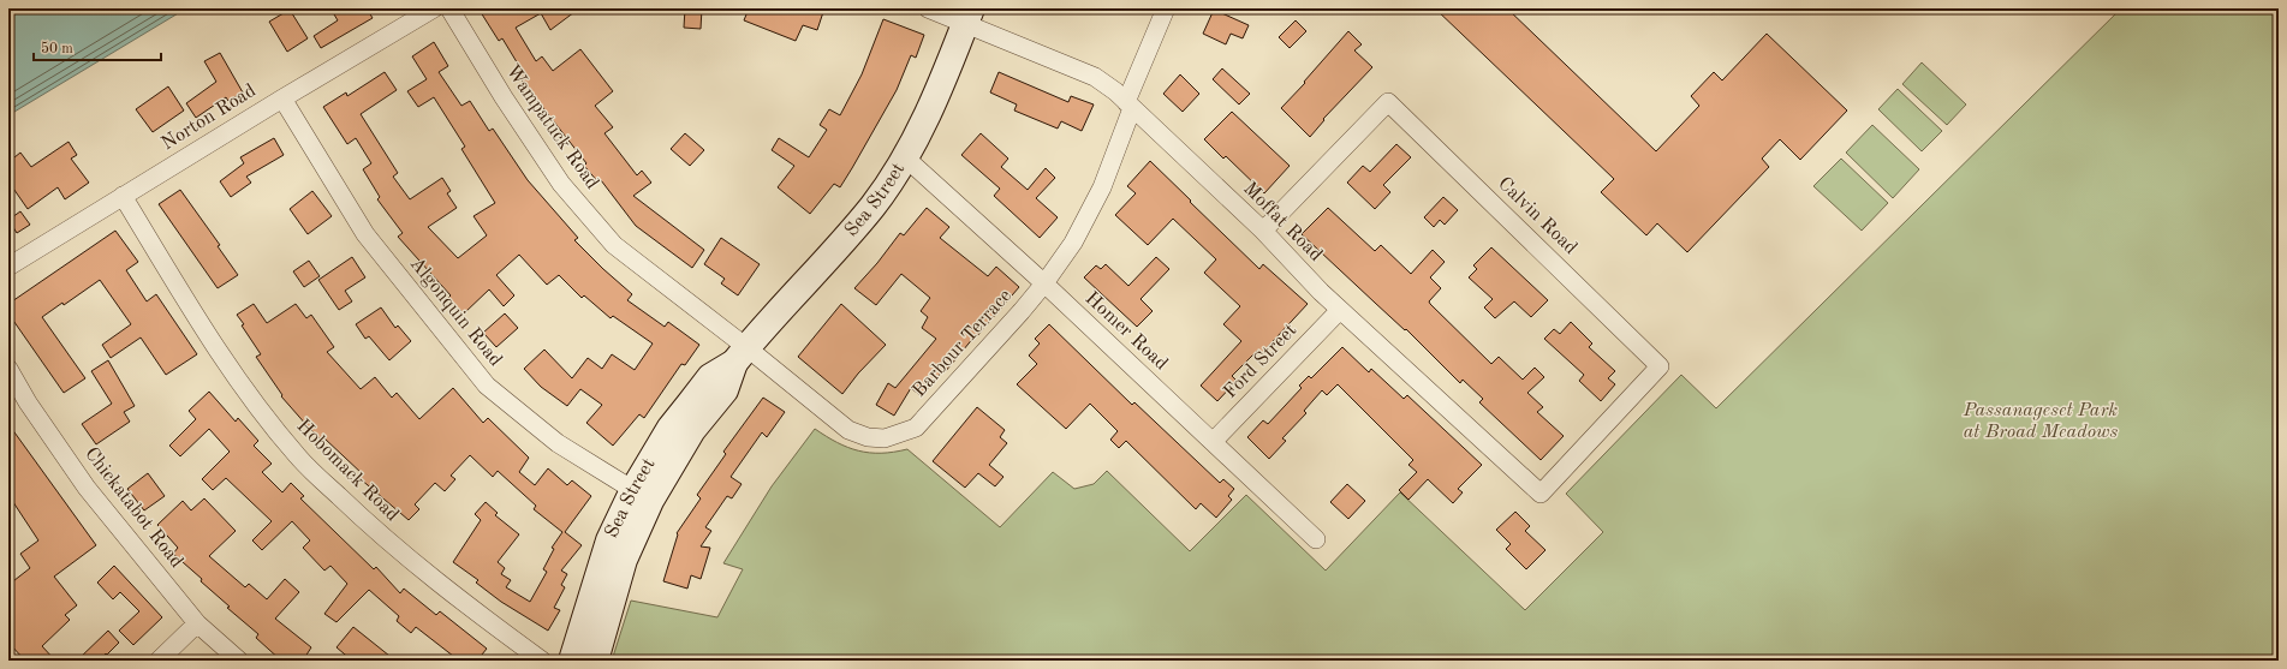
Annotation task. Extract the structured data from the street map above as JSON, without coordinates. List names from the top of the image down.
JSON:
{
  "streets": {
    "main road": ["Sea Street"],
    "street": [
      "Norton Road",
      "Wampatuck Road",
      "Calvin Road",
      "Moffat Road",
      "Algonquin Road",
      "Homer Road",
      "Barbour Terrace",
      "Ford Street",
      "Hobomack Road",
      "Chickatabot Road"
    ]
  },
  "crossings": [
    ["Norton Road", "Algonquin Road"],
    ["Norton Road", "Hobomack Road"],
    ["Wampatuck Road", "Sea Street"],
    ["Wampatuck Road", "Barbour Terrace"],
    ["Sea Street", "Moffat Road"],
    ["Sea Street", "Algonquin Road"],
    ["Sea Street", "Homer Road"],
    ["Sea Street", "Barbour Terrace"],
    ["Calvin Road", "Moffat Road"],
    ["Moffat Road", "Barbour Terrace"],
    ["Moffat Road", "Ford Street"],
    ["Homer Road", "Barbour Terrace"],
    ["Homer Road", "Ford Street"]
  ],
  "parks": ["Passanageset Park at Broad Meadows"],
  "scale_bar": "50 m"
}
